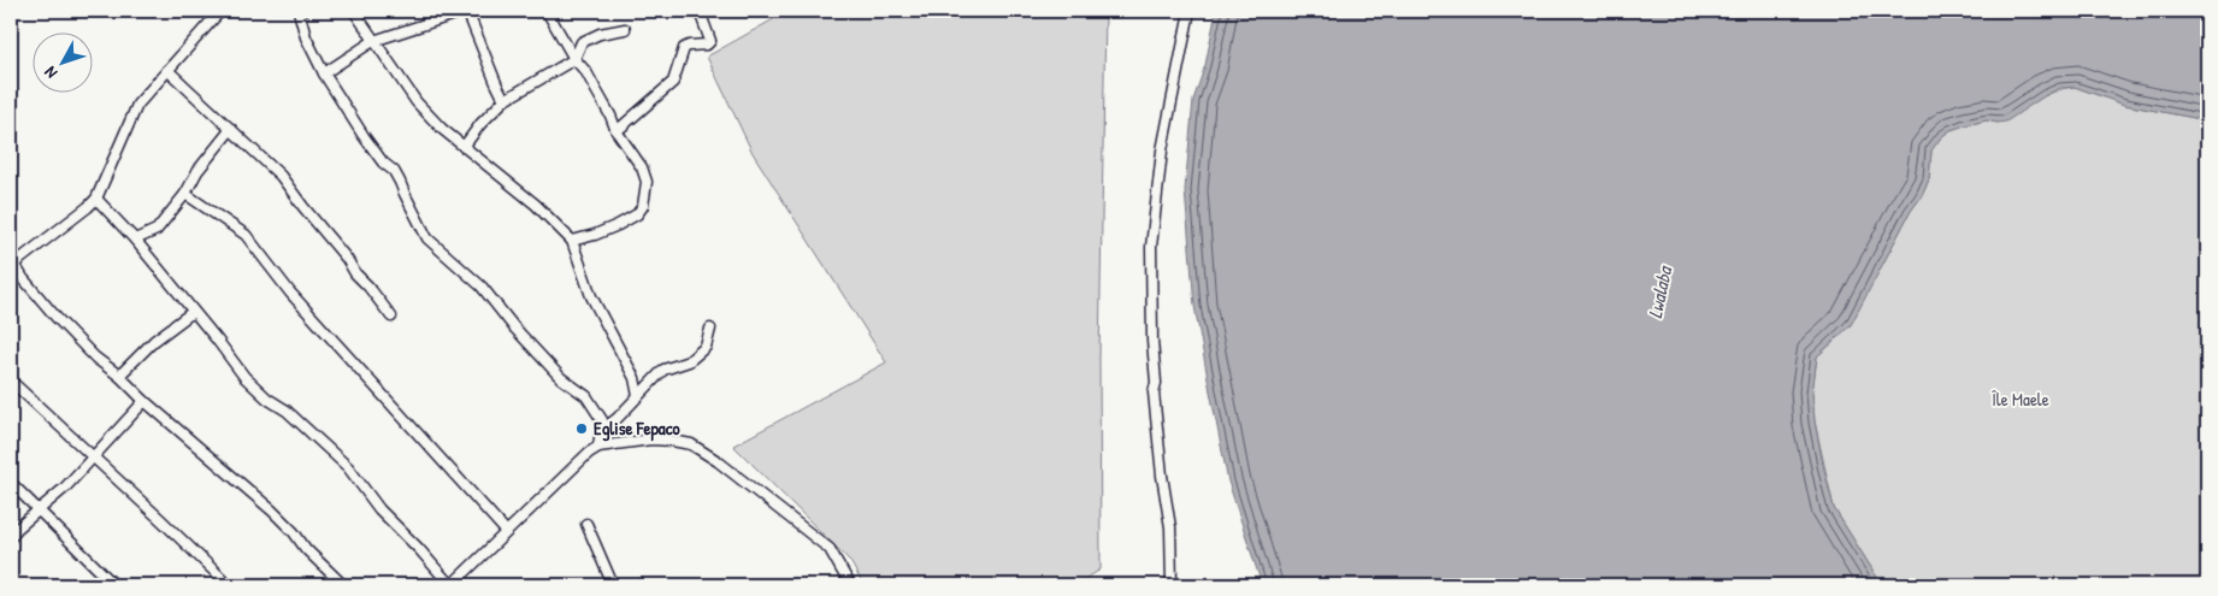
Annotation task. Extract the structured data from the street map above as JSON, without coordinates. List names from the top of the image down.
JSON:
{
  "water": ["Lwalaba"],
  "parks": ["Île Maele"],
  "places": ["Eglise Fepaco"],
  "north": "bottom left"
}
